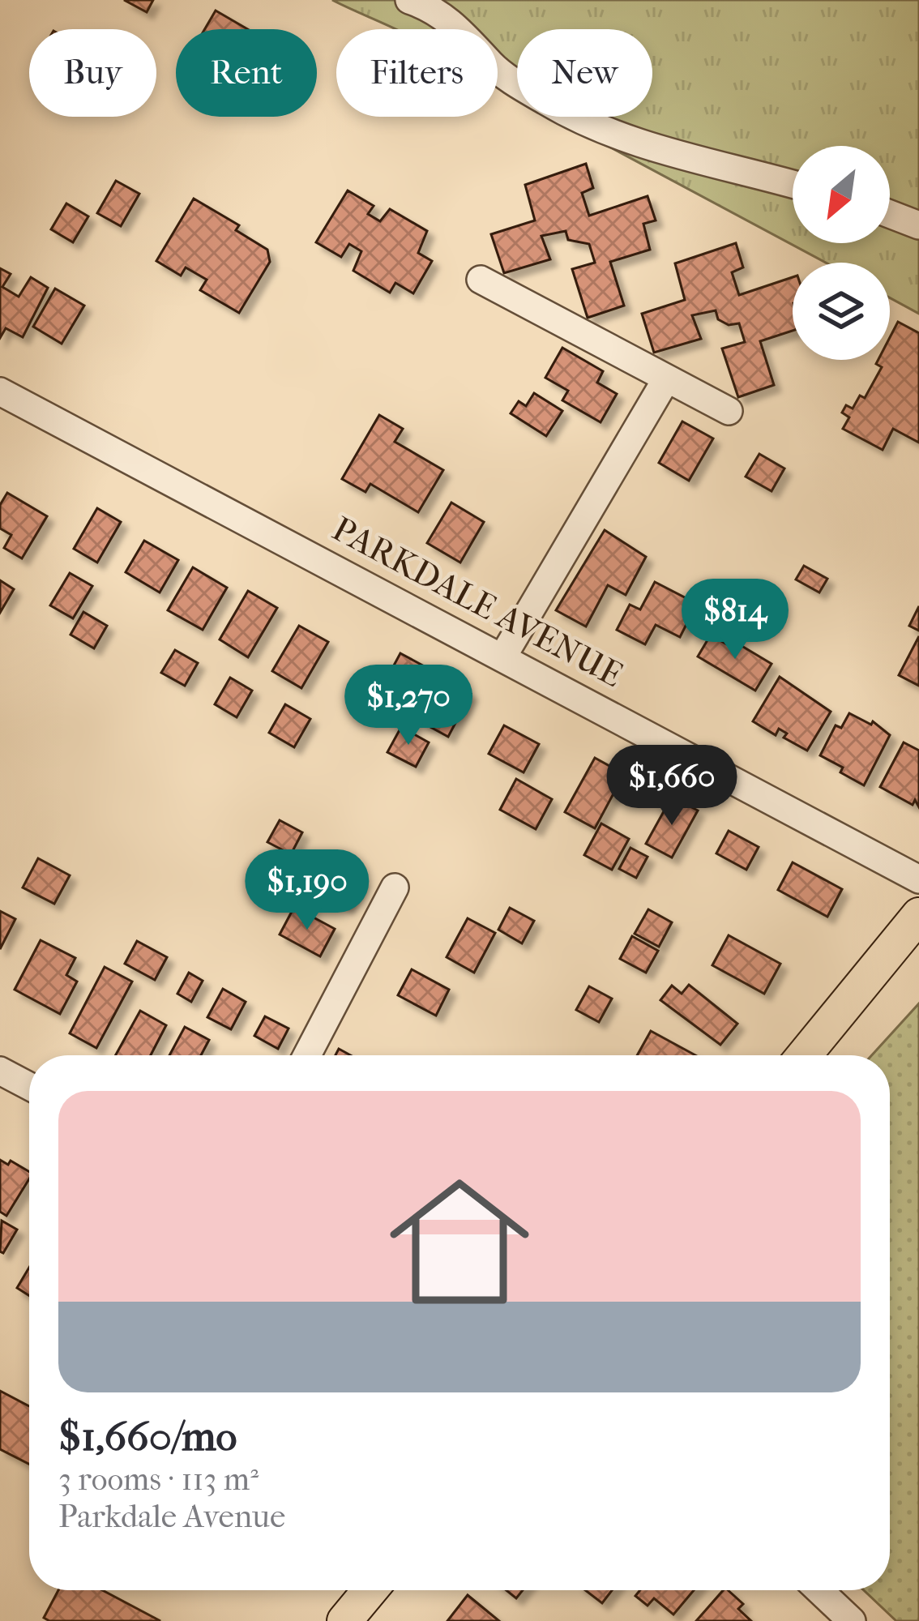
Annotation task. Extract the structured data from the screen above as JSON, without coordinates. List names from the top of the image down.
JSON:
{
  "streets": {
    "street": ["PARKDALE AVENUE"]
  },
  "north": "bottom left",
  "page": {
    "chip": [
      "Buy",
      "Rent",
      "Filters",
      "New"
    ],
    "price": [
      "$814",
      "$1,270",
      "$1,660",
      "$1,190"
    ],
    "list": [
      {
        "name": "$1,660/mo",
        "note": "3 rooms · 113 m² · Parkdale Avenue"
      }
    ]
  }
}
